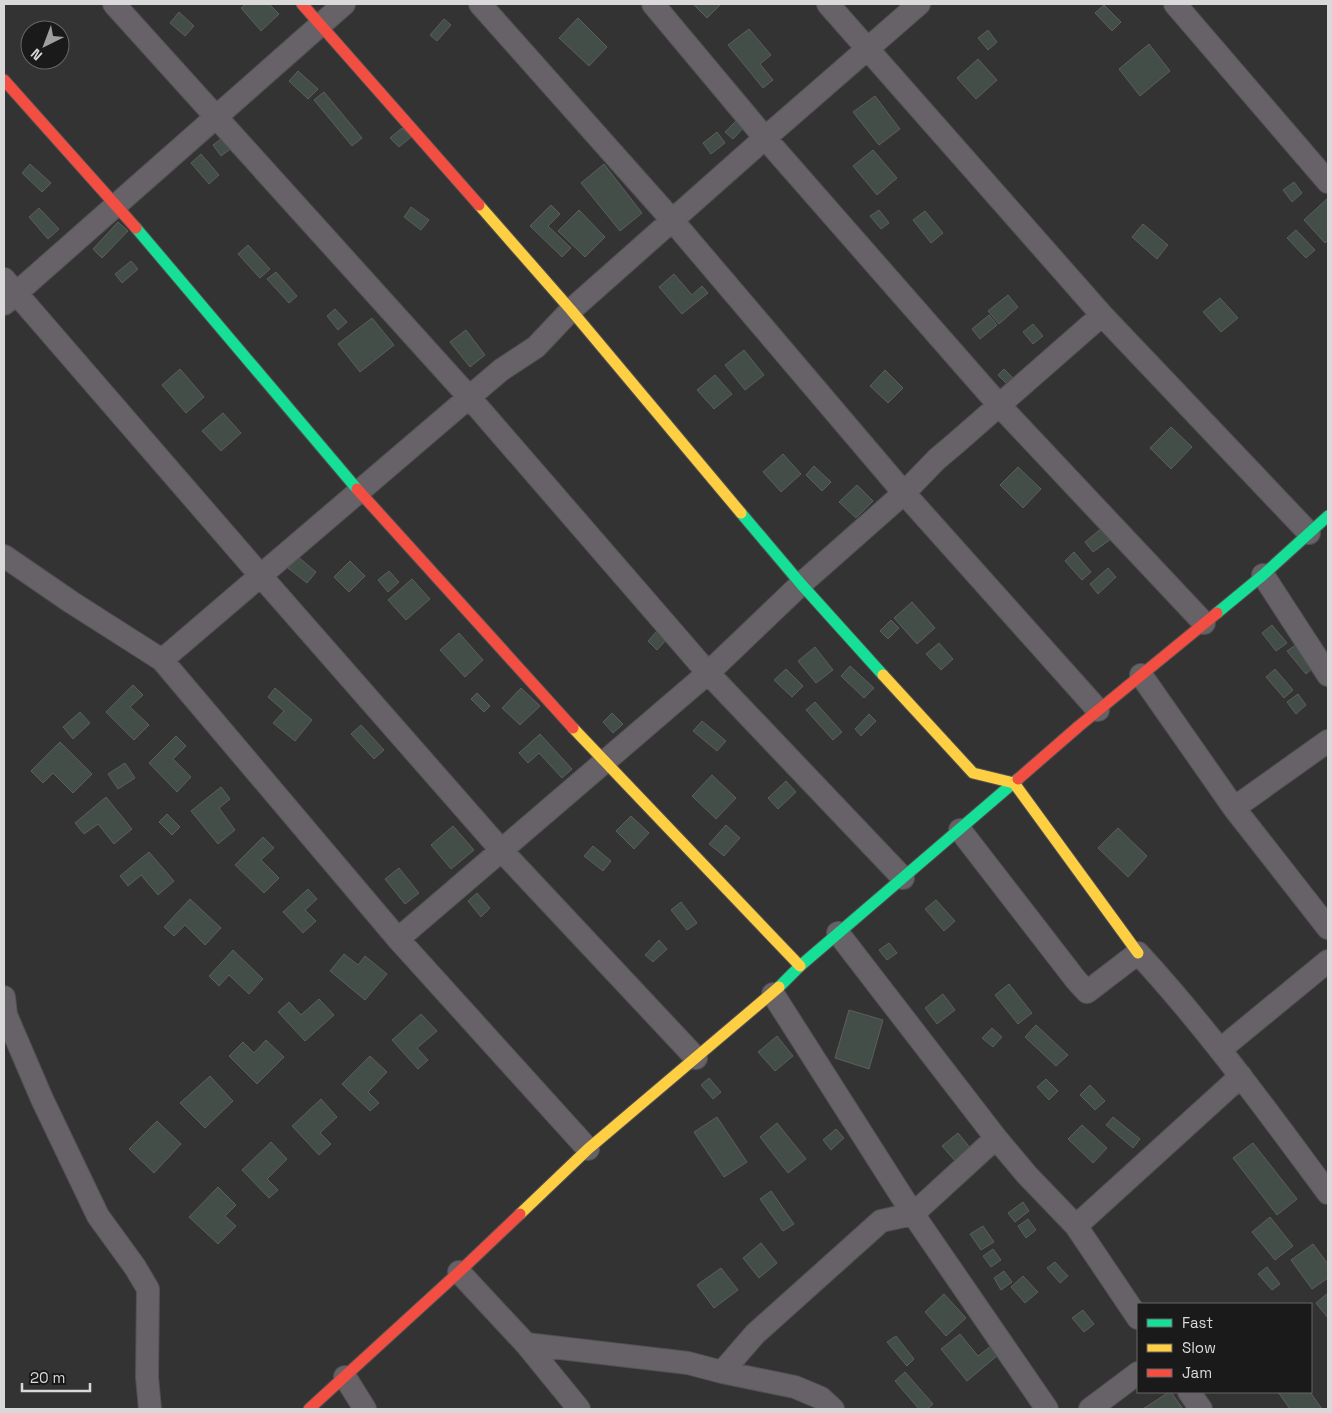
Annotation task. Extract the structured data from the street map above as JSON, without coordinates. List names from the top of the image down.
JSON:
{
  "legend": ["Fast", "Slow", "Jam"],
  "scale_bar": "20 m",
  "north": "bottom left"
}
